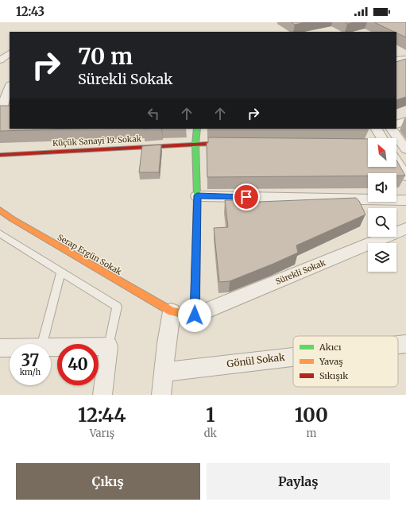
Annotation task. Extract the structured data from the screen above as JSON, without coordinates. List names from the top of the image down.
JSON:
{
  "streets": {
    "street": [
      "Küçük Sanayi 19. Sokak",
      "Serap Ergün Sokak",
      "Sürekli Sokak",
      "Gönül Sokak"
    ]
  },
  "legend": ["Akıcı", "Yavaş", "Sıkışık"],
  "north": "top left",
  "page": {
    "status": "12:43",
    "turn": ["70 m", "Sürekli Sokak"],
    "speed": "37 km/h",
    "limit": "40",
    "eta": [
      "12:44",
      "Varış",
      "1",
      "dk",
      "100",
      "m"
    ],
    "buttons": ["Çıkış", "Paylaş"]
  }
}
